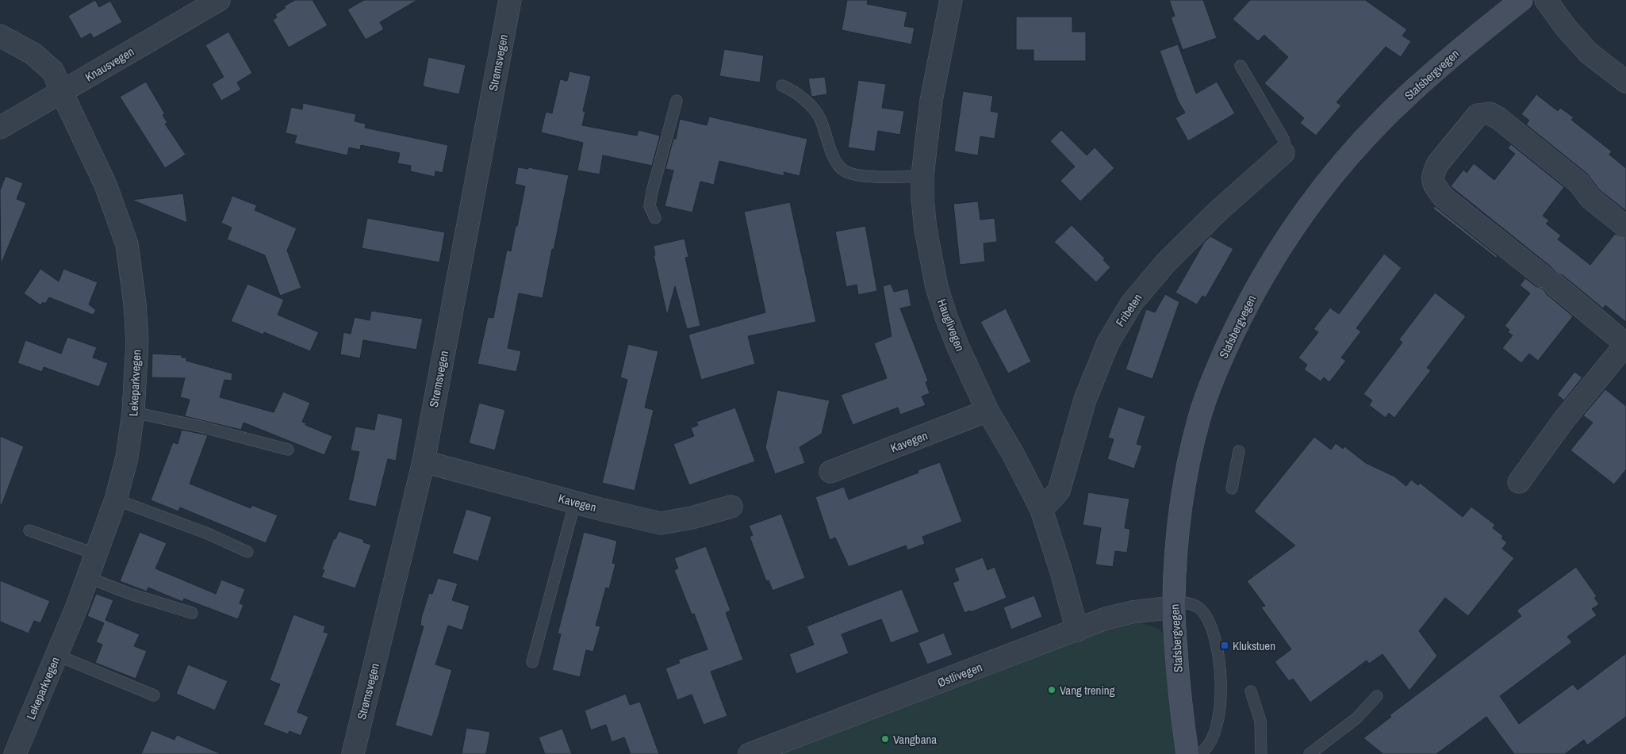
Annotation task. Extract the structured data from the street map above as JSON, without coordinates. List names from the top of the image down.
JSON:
{
  "streets": {
    "main road": ["Stafsbergvegen"],
    "street": [
      "Strømsvegen",
      "Knausvegen",
      "Fribeten",
      "Hauglivegen",
      "Lekeparkvegen",
      "Kavegen",
      "Østlivegen"
    ]
  },
  "crossings": [
    ["Strømsvegen", "Kavegen"],
    ["Knausvegen", "Lekeparkvegen"],
    ["Stafsbergvegen", "Østlivegen"],
    ["Fribeten", "Hauglivegen"],
    ["Hauglivegen", "Kavegen"],
    ["Hauglivegen", "Østlivegen"]
  ],
  "places": {
    "transit": ["Klukstuen"],
    "other": ["Vang trening", "Vangbana"]
  }
}
